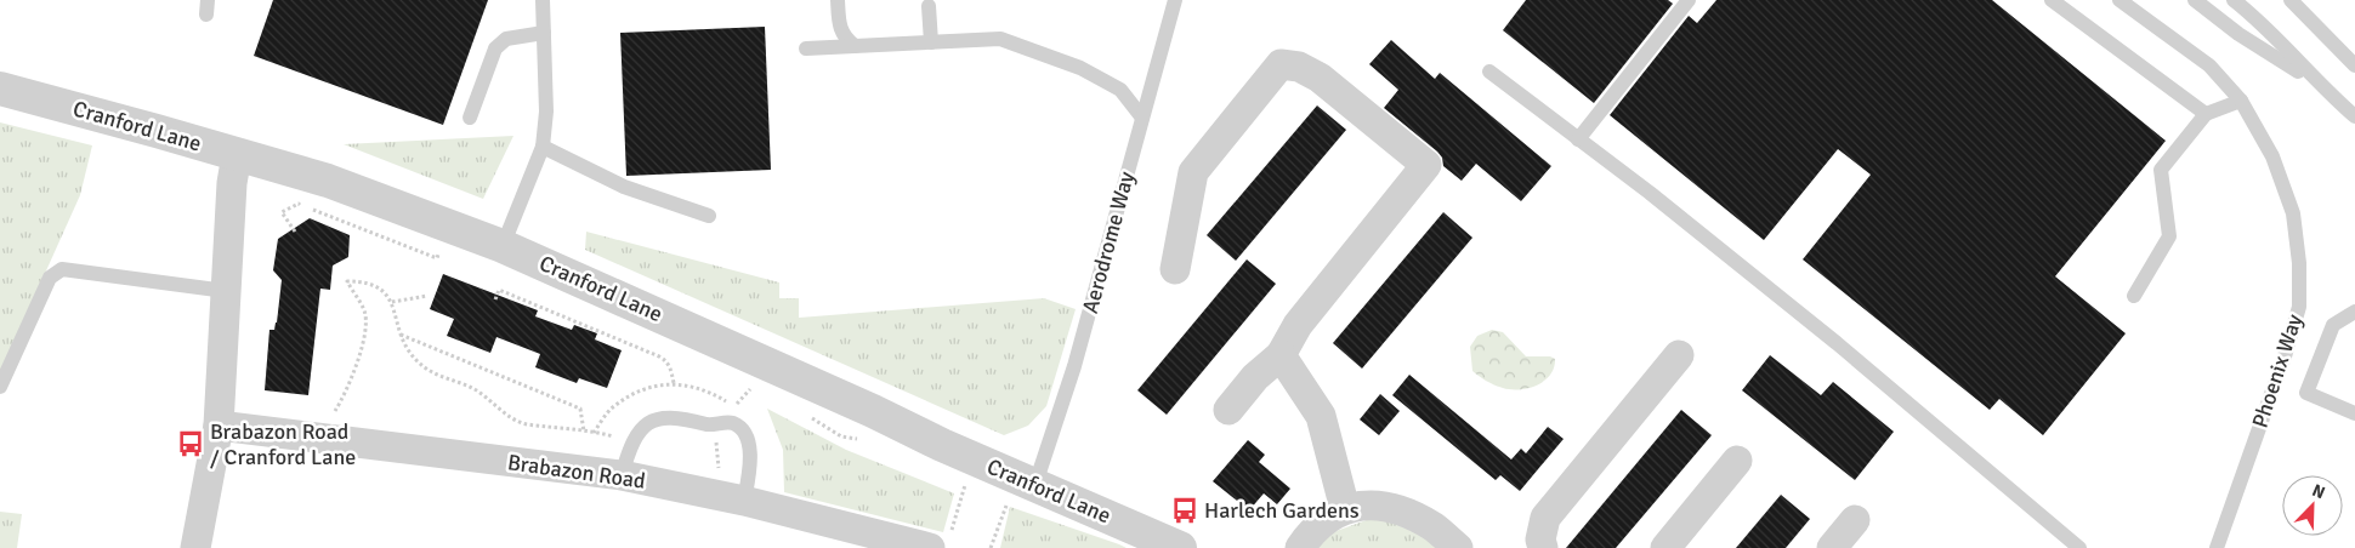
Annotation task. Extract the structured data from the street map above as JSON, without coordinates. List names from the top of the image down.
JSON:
{
  "streets": {
    "street": ["Cranford Lane", "Brabazon Road"],
    "lane": ["Aerodrome Way", "Phoenix Way"]
  },
  "crossings": [
    ["Cranford Lane", "Aerodrome Way"]
  ],
  "places": {
    "bus stop": ["Brabazon Road / Cranford Lane", "Harlech Gardens"]
  },
  "north": "top right"
}
